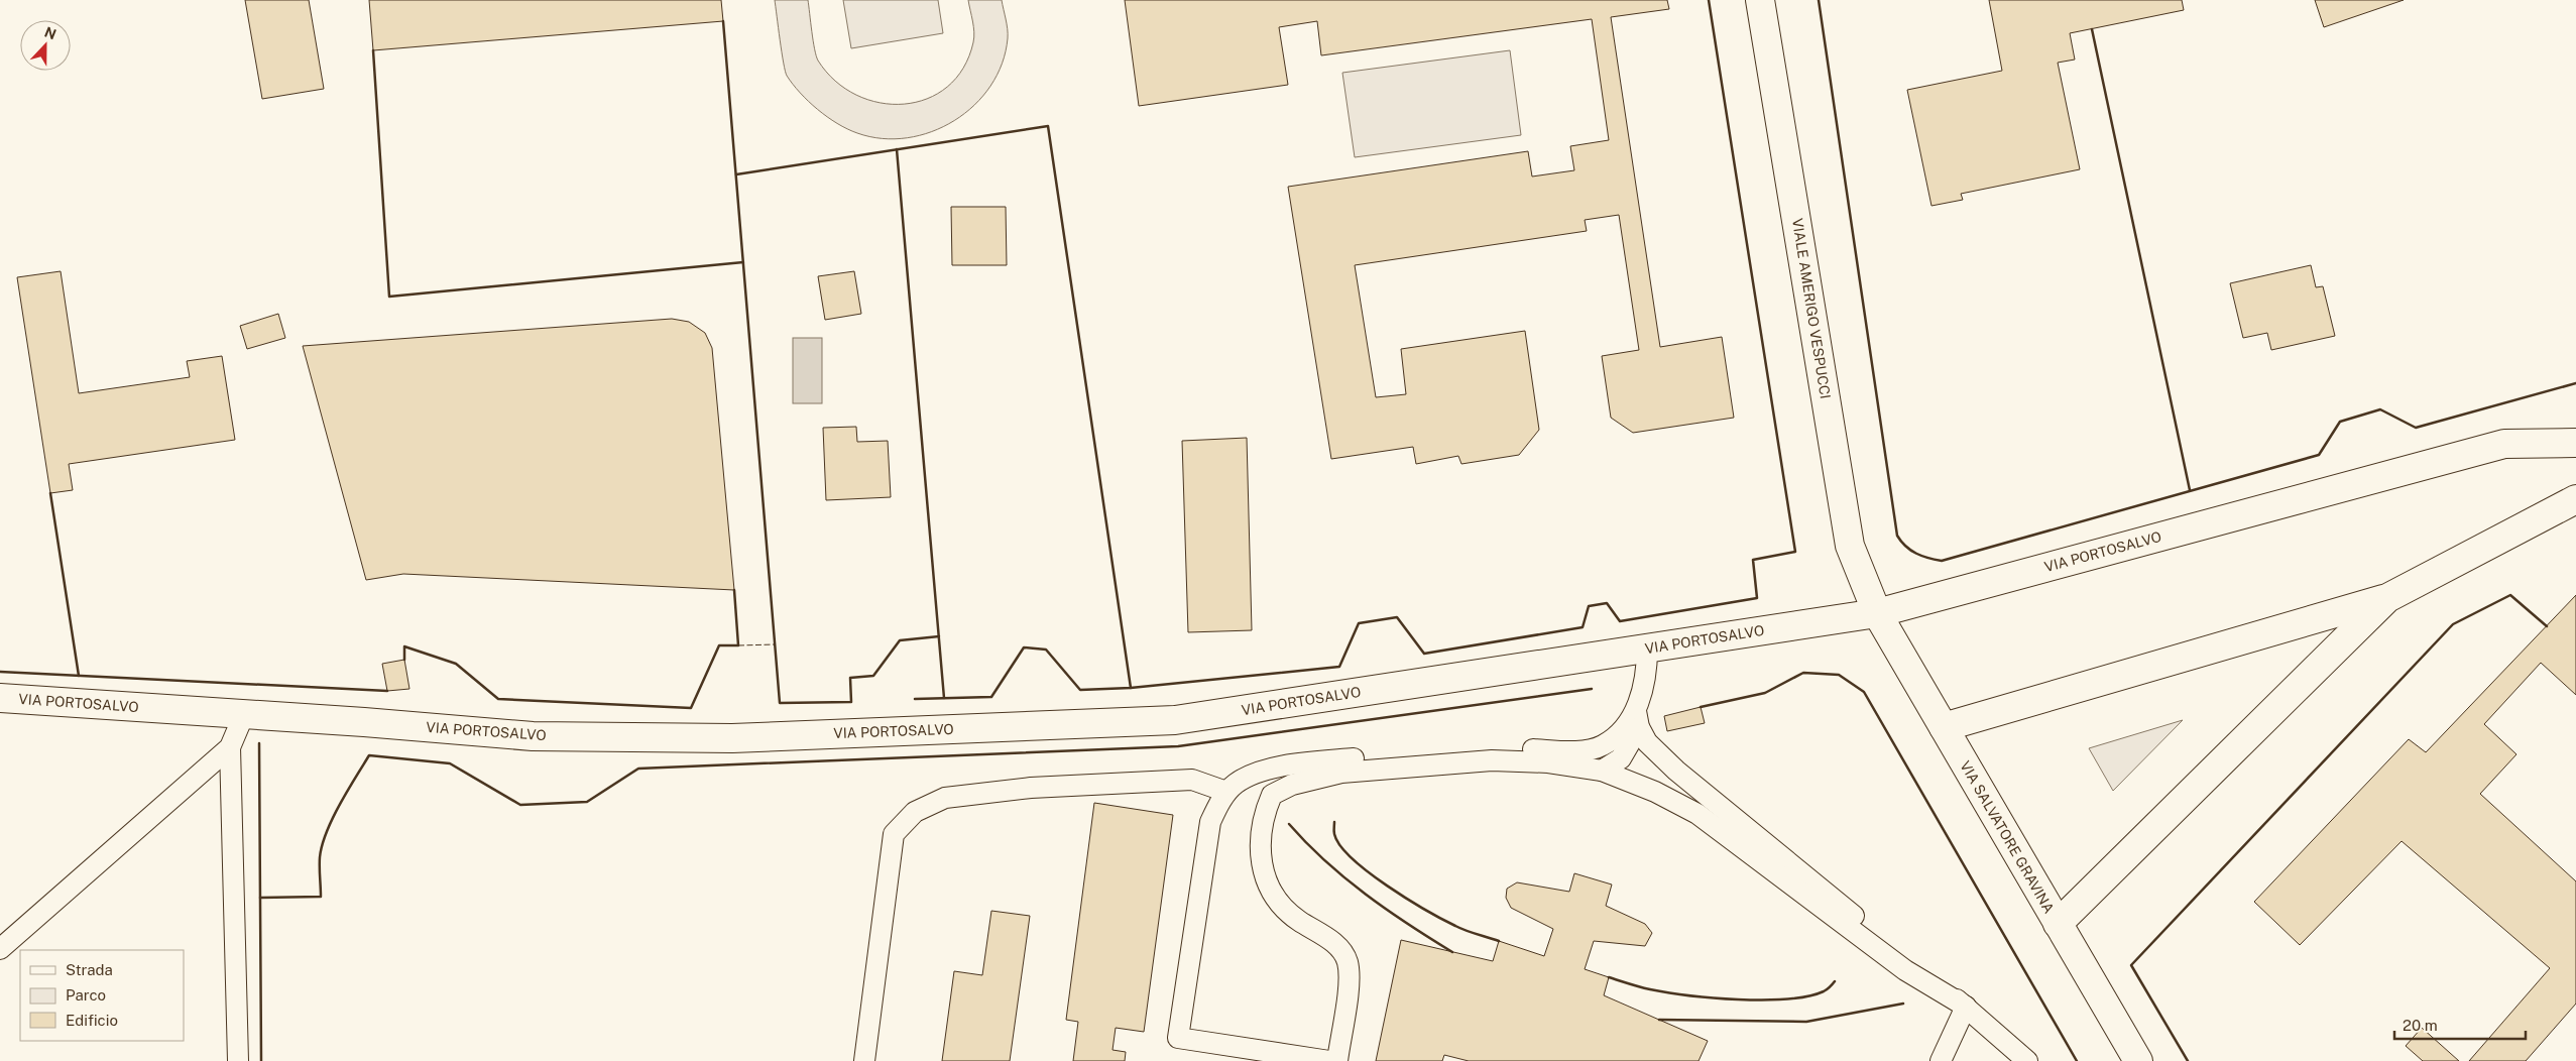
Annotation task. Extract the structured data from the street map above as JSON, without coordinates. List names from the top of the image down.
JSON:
{
  "streets": {
    "street": ["VIALE AMERIGO VESPUCCI", "VIA PORTOSALVO", "VIA SALVATORE GRAVINA"]
  },
  "crossings": [
    ["VIALE AMERIGO VESPUCCI", "VIA PORTOSALVO"],
    ["VIALE AMERIGO VESPUCCI", "VIA SALVATORE GRAVINA"],
    ["VIA PORTOSALVO", "VIA SALVATORE GRAVINA"]
  ],
  "legend": ["Strada", "Parco", "Edificio"],
  "scale_bar": "20 m",
  "north": "top"
}
